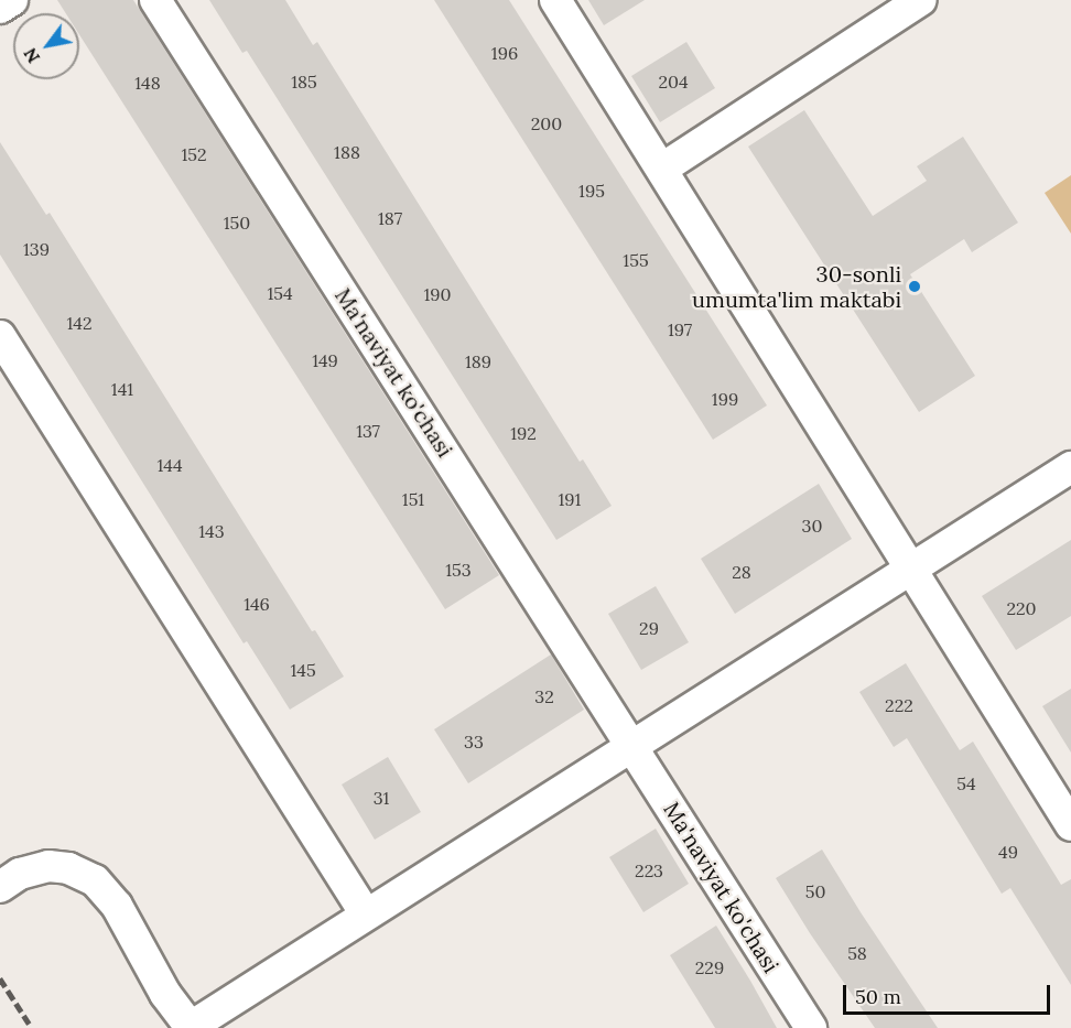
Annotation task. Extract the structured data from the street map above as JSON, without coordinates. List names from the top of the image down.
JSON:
{
  "streets": {
    "street": ["Ma'naviyat ko'chasi"]
  },
  "places": ["30-sonli umumta'lim maktabi"],
  "house_numbers": [
    "196",
    "185",
    "204",
    "148",
    "200",
    "188",
    "152",
    "195",
    "187",
    "150",
    "139",
    "155",
    "154",
    "190",
    "142",
    "197",
    "149",
    "189",
    "141",
    "199",
    "137",
    "192",
    "144",
    "151",
    "191",
    "30",
    "143",
    "153",
    "28",
    "146",
    "220",
    "29",
    "145",
    "32",
    "222",
    "33",
    "54",
    "31",
    "49",
    "223",
    "50",
    "58",
    "229"
  ],
  "scale_bar": "50 m",
  "north": "bottom left"
}
